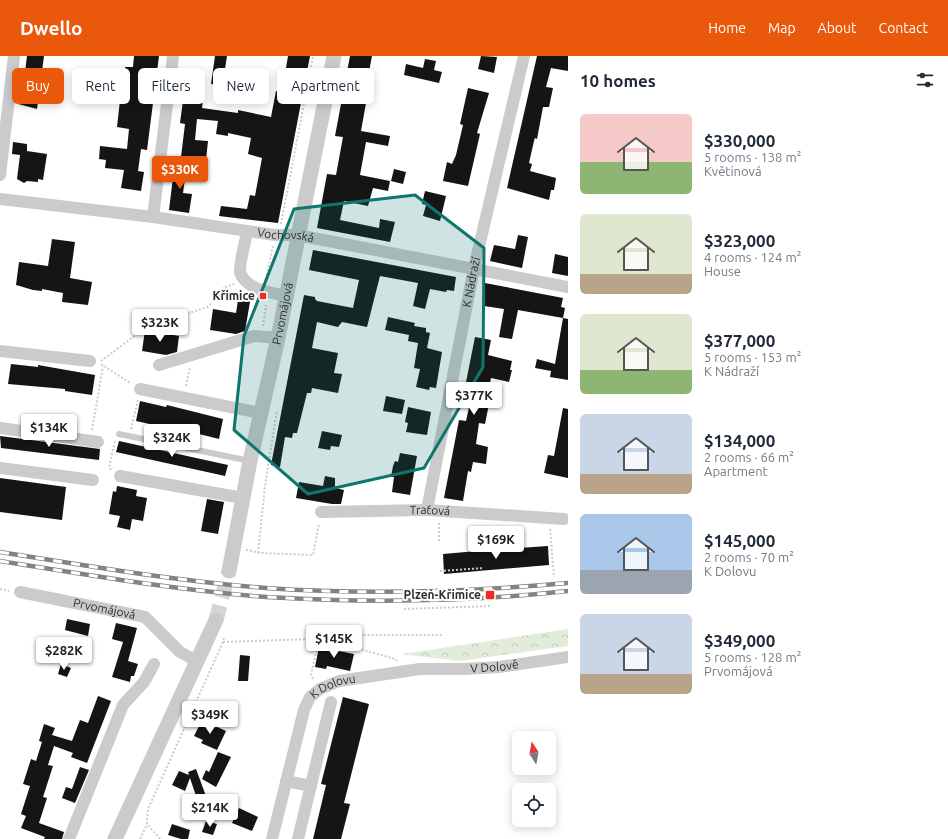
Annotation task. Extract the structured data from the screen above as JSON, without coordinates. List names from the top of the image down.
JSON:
{
  "streets": {
    "street": [
      "Vochovská",
      "K Nádraží",
      "Prvomájová",
      "Traťová",
      "V Dolově",
      "K Dolovu"
    ]
  },
  "crossings": [
    ["Vochovská", "K Nádraží"],
    ["Vochovská", "Prvomájová"],
    ["K Nádraží", "Traťová"],
    ["V Dolově", "K Dolovu"]
  ],
  "places": {
    "transit": ["Křimice", "Plzeň-Křimice"]
  },
  "north": "top",
  "page": {
    "header": "Dwello",
    "nav": [
      "Home",
      "Map",
      "About",
      "Contact"
    ],
    "heading": "10 homes",
    "chip": [
      "Buy",
      "Rent",
      "Filters",
      "New",
      "Apartment"
    ],
    "list": [
      {
        "name": "$330,000",
        "note": "5 rooms · 138 m² · Květinová"
      },
      {
        "name": "$323,000",
        "note": "4 rooms · 124 m² · House"
      },
      {
        "name": "$377,000",
        "note": "5 rooms · 153 m² · K Nádraží"
      },
      {
        "name": "$134,000",
        "note": "2 rooms · 66 m² · Apartment"
      },
      {
        "name": "$145,000",
        "note": "2 rooms · 70 m² · K Dolovu"
      },
      {
        "name": "$349,000",
        "note": "5 rooms · 128 m² · Prvomájová"
      }
    ],
    "price": [
      "$330K",
      "$323K",
      "$377K",
      "$134K",
      "$324K",
      "$169K",
      "$145K",
      "$282K",
      "$349K",
      "$214K"
    ]
  }
}
